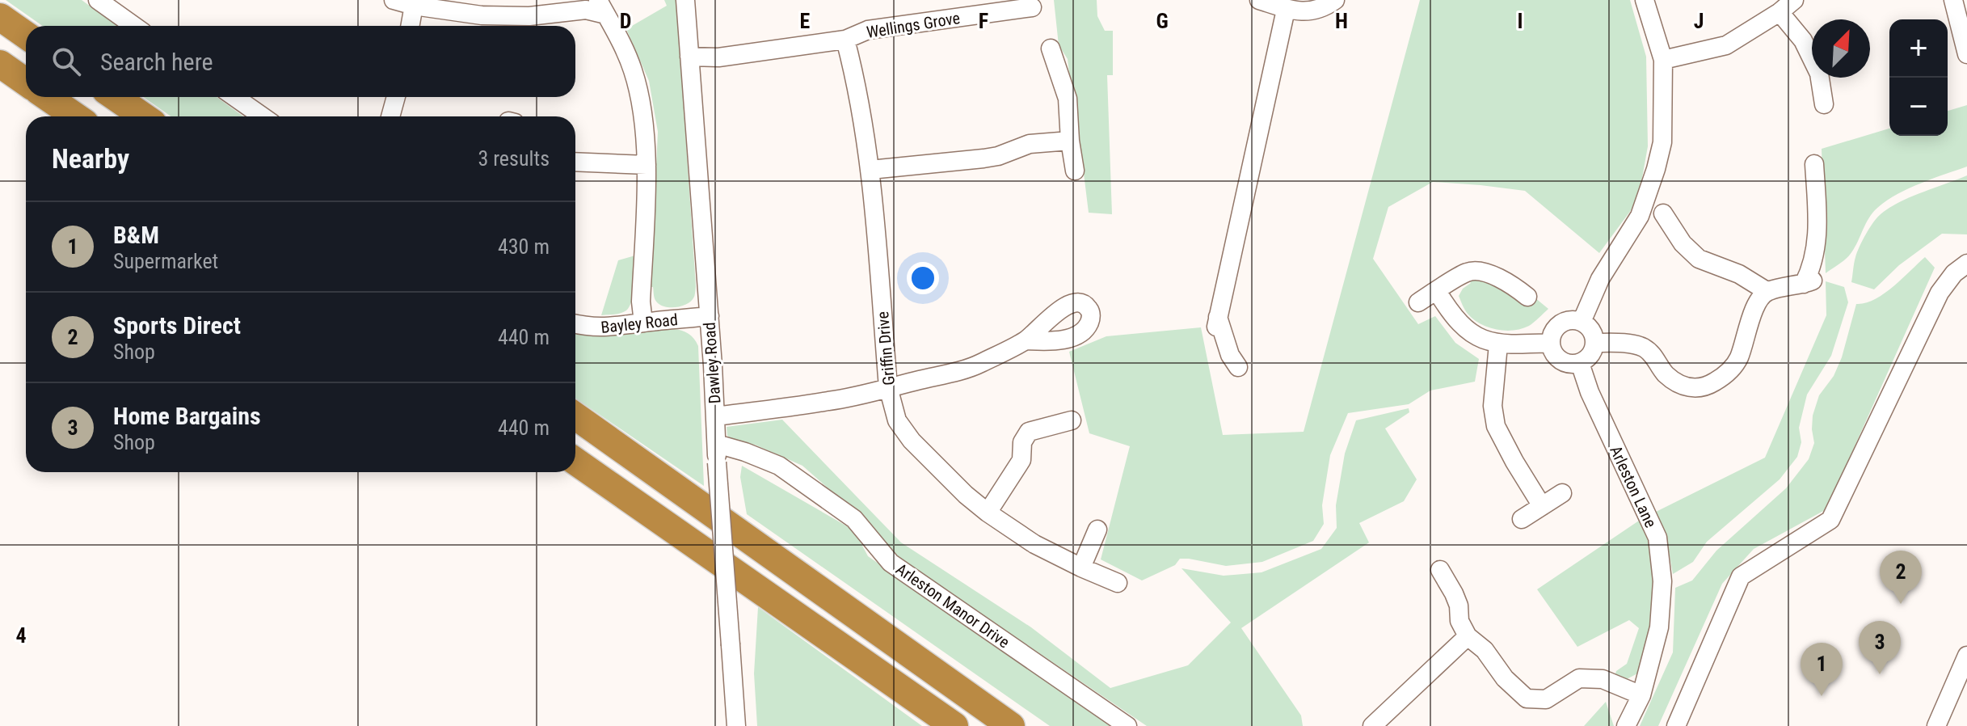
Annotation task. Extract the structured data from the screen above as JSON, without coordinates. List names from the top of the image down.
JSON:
{
  "streets": {
    "street": [
      "Wellings Grove",
      "Bayley Road",
      "Griffin Drive",
      "Dawley Road",
      "Arleston Lane",
      "Arleston Manor Drive"
    ]
  },
  "crossings": [
    ["Wellings Grove", "Griffin Drive"],
    ["Wellings Grove", "Dawley Road"],
    ["Bayley Road", "Dawley Road"],
    ["Dawley Road", "Arleston Manor Drive"]
  ],
  "north": "top right",
  "page": {
    "map_buttons": ["+", "−"],
    "search": "Search here",
    "heading": ["Nearby", "3 results"],
    "list": [
      {
        "mark": "1",
        "name": "B&M",
        "note": "Supermarket",
        "value": "430 m"
      },
      {
        "mark": "2",
        "name": "Sports Direct",
        "note": "Shop",
        "value": "440 m"
      },
      {
        "mark": "3",
        "name": "Home Bargains",
        "note": "Shop",
        "value": "440 m"
      }
    ],
    "pins": ["2", "3", "1"]
  },
  "grid": {
    "columns": [
      "D",
      "E",
      "F",
      "G",
      "H",
      "I",
      "J"
    ],
    "rows": ["4"]
  }
}
